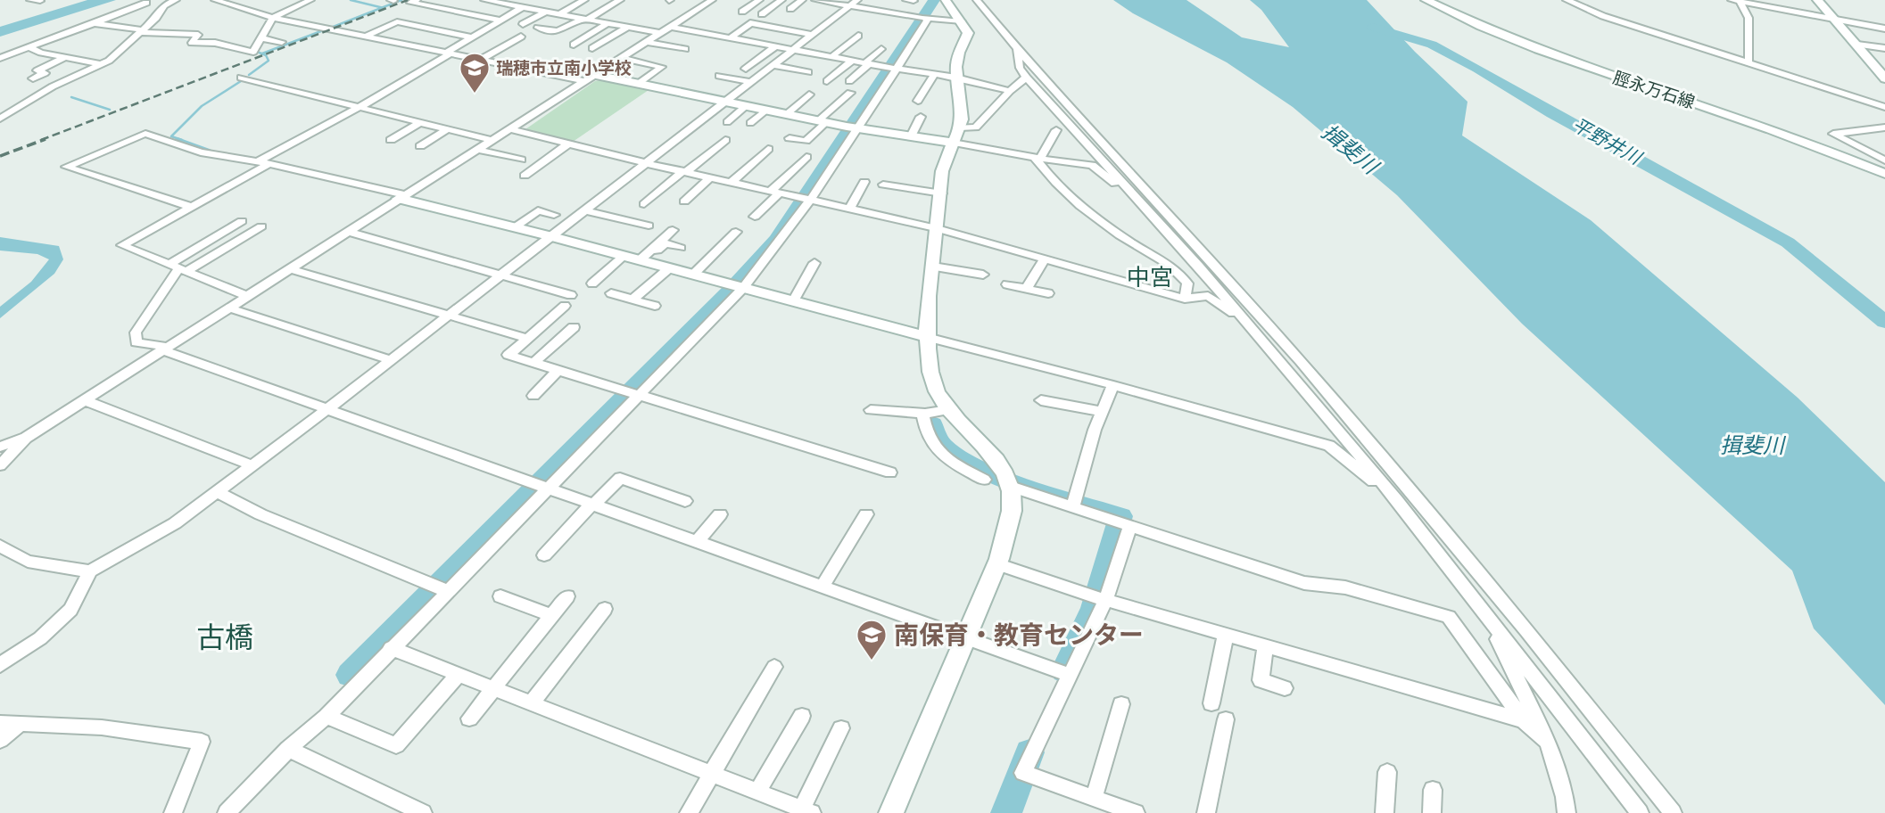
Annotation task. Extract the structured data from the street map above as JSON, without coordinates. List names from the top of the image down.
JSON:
{
  "streets": {
    "street": ["脛永万石線"]
  },
  "districts": ["中宮", "古橋"],
  "water": ["平野井川", "揖斐川"],
  "places": {
    "school or university": ["瑞穂市立南小学校", "南保育・教育センター"]
  }
}
